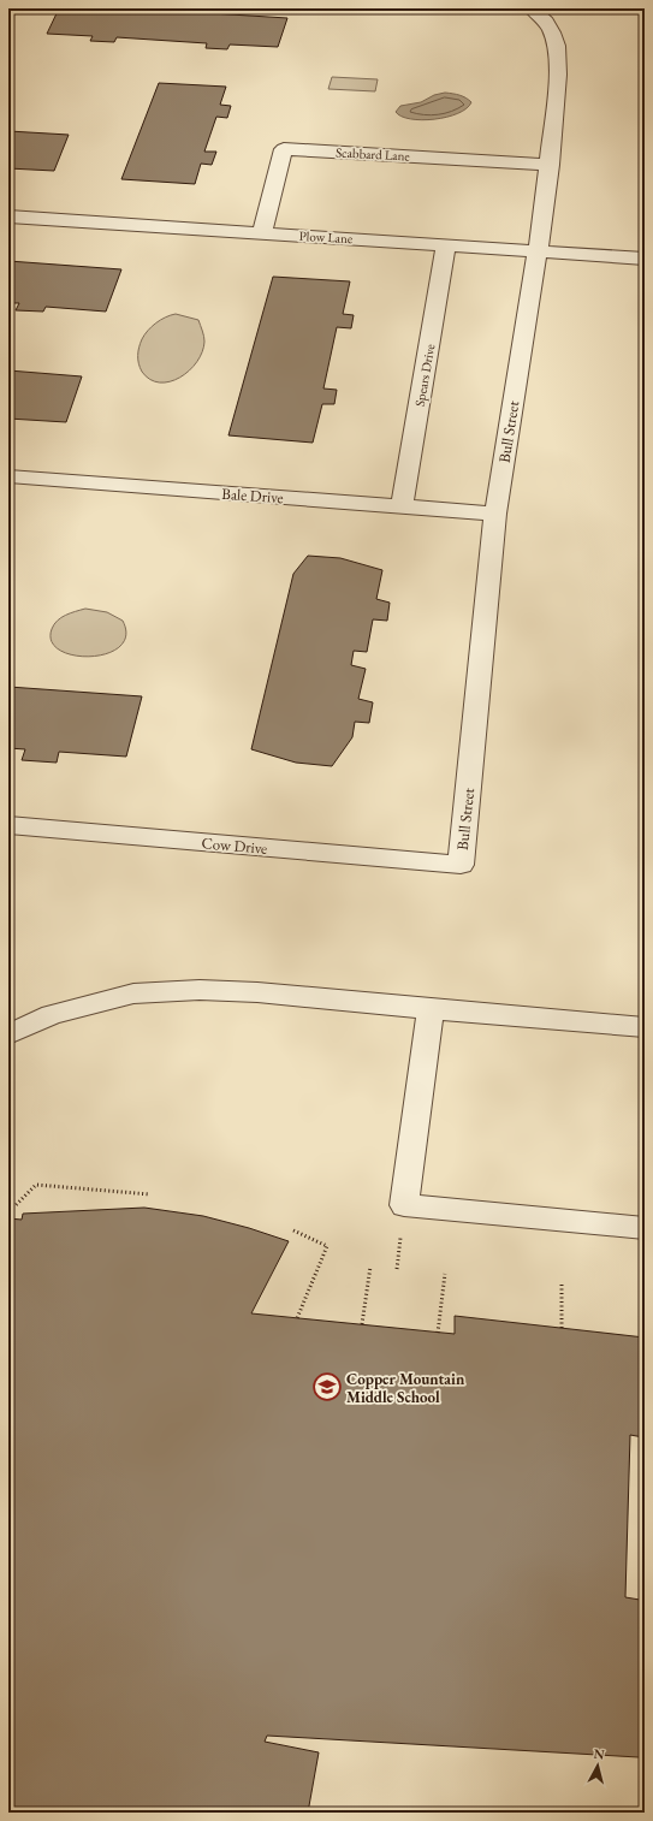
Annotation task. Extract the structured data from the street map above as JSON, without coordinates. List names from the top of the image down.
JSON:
{
  "streets": {
    "street": [
      "Scabbard Lane",
      "Plow Lane",
      "Spears Drive",
      "Bull Street",
      "Bale Drive",
      "Cow Drive"
    ]
  },
  "crossings": [
    ["Scabbard Lane", "Plow Lane"],
    ["Scabbard Lane", "Bull Street"],
    ["Plow Lane", "Spears Drive"],
    ["Plow Lane", "Bull Street"],
    ["Spears Drive", "Bale Drive"],
    ["Bull Street", "Bale Drive"],
    ["Bull Street", "Cow Drive"]
  ],
  "places": {
    "school or university": ["Copper Mountain Middle School"]
  },
  "north": "top"
}
